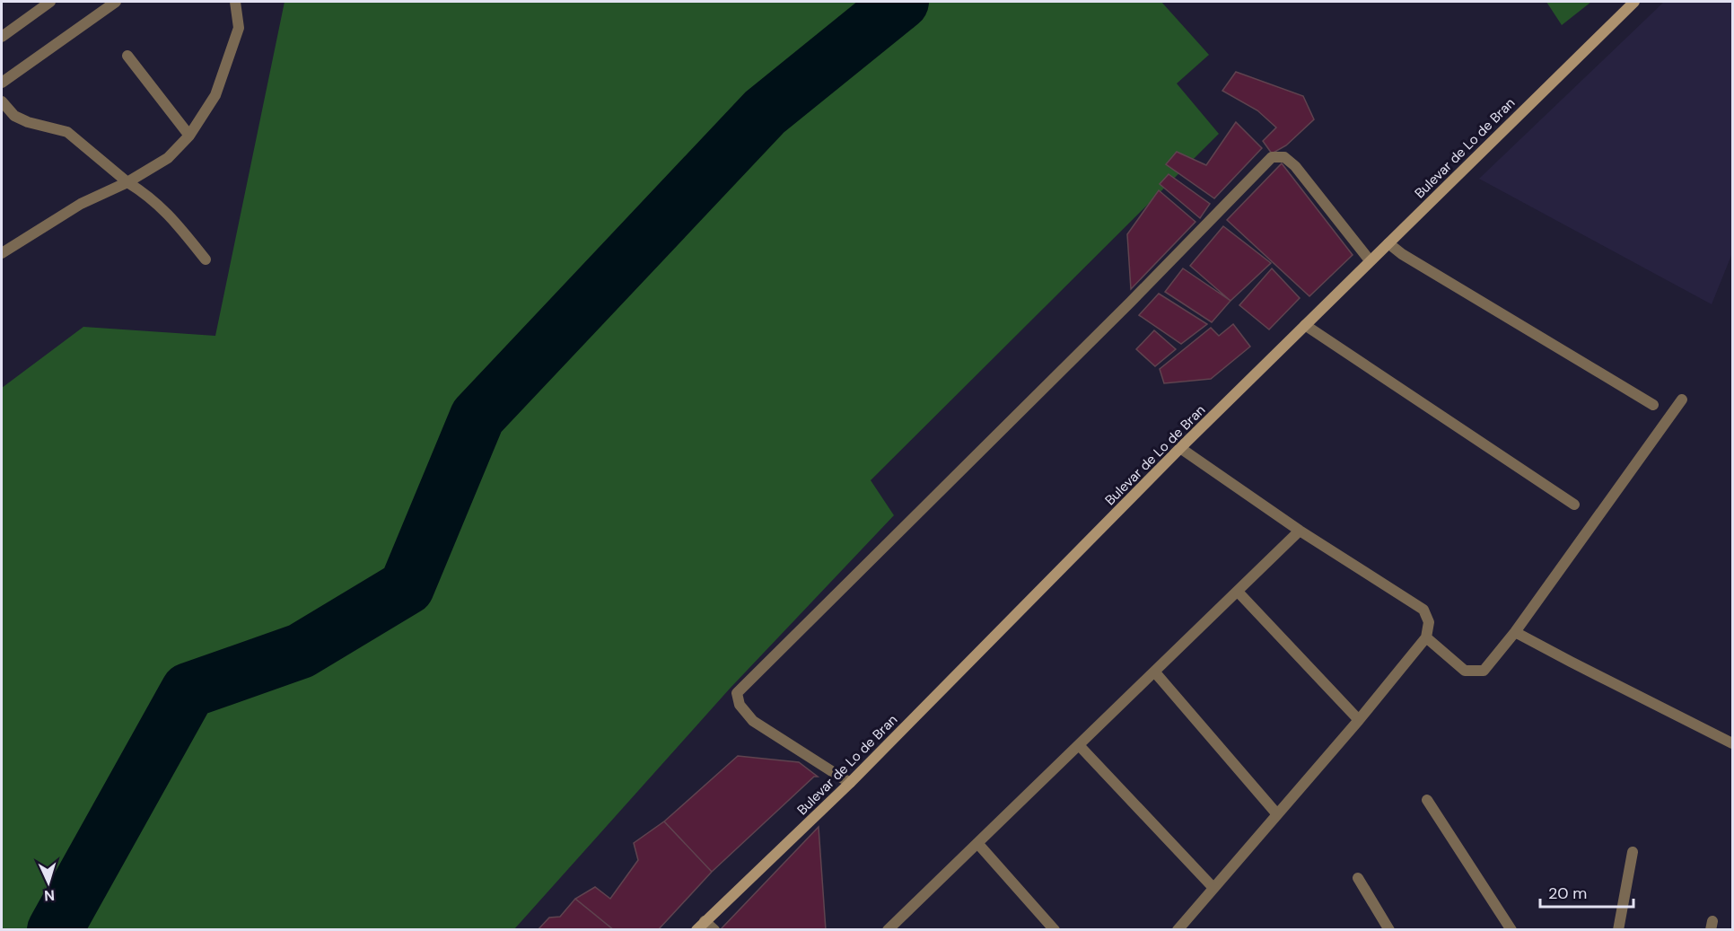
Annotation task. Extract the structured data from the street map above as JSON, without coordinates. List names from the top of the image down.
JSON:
{
  "streets": {
    "street": ["Bulevar de Lo de Bran"]
  },
  "scale_bar": "20 m",
  "north": "bottom"
}
